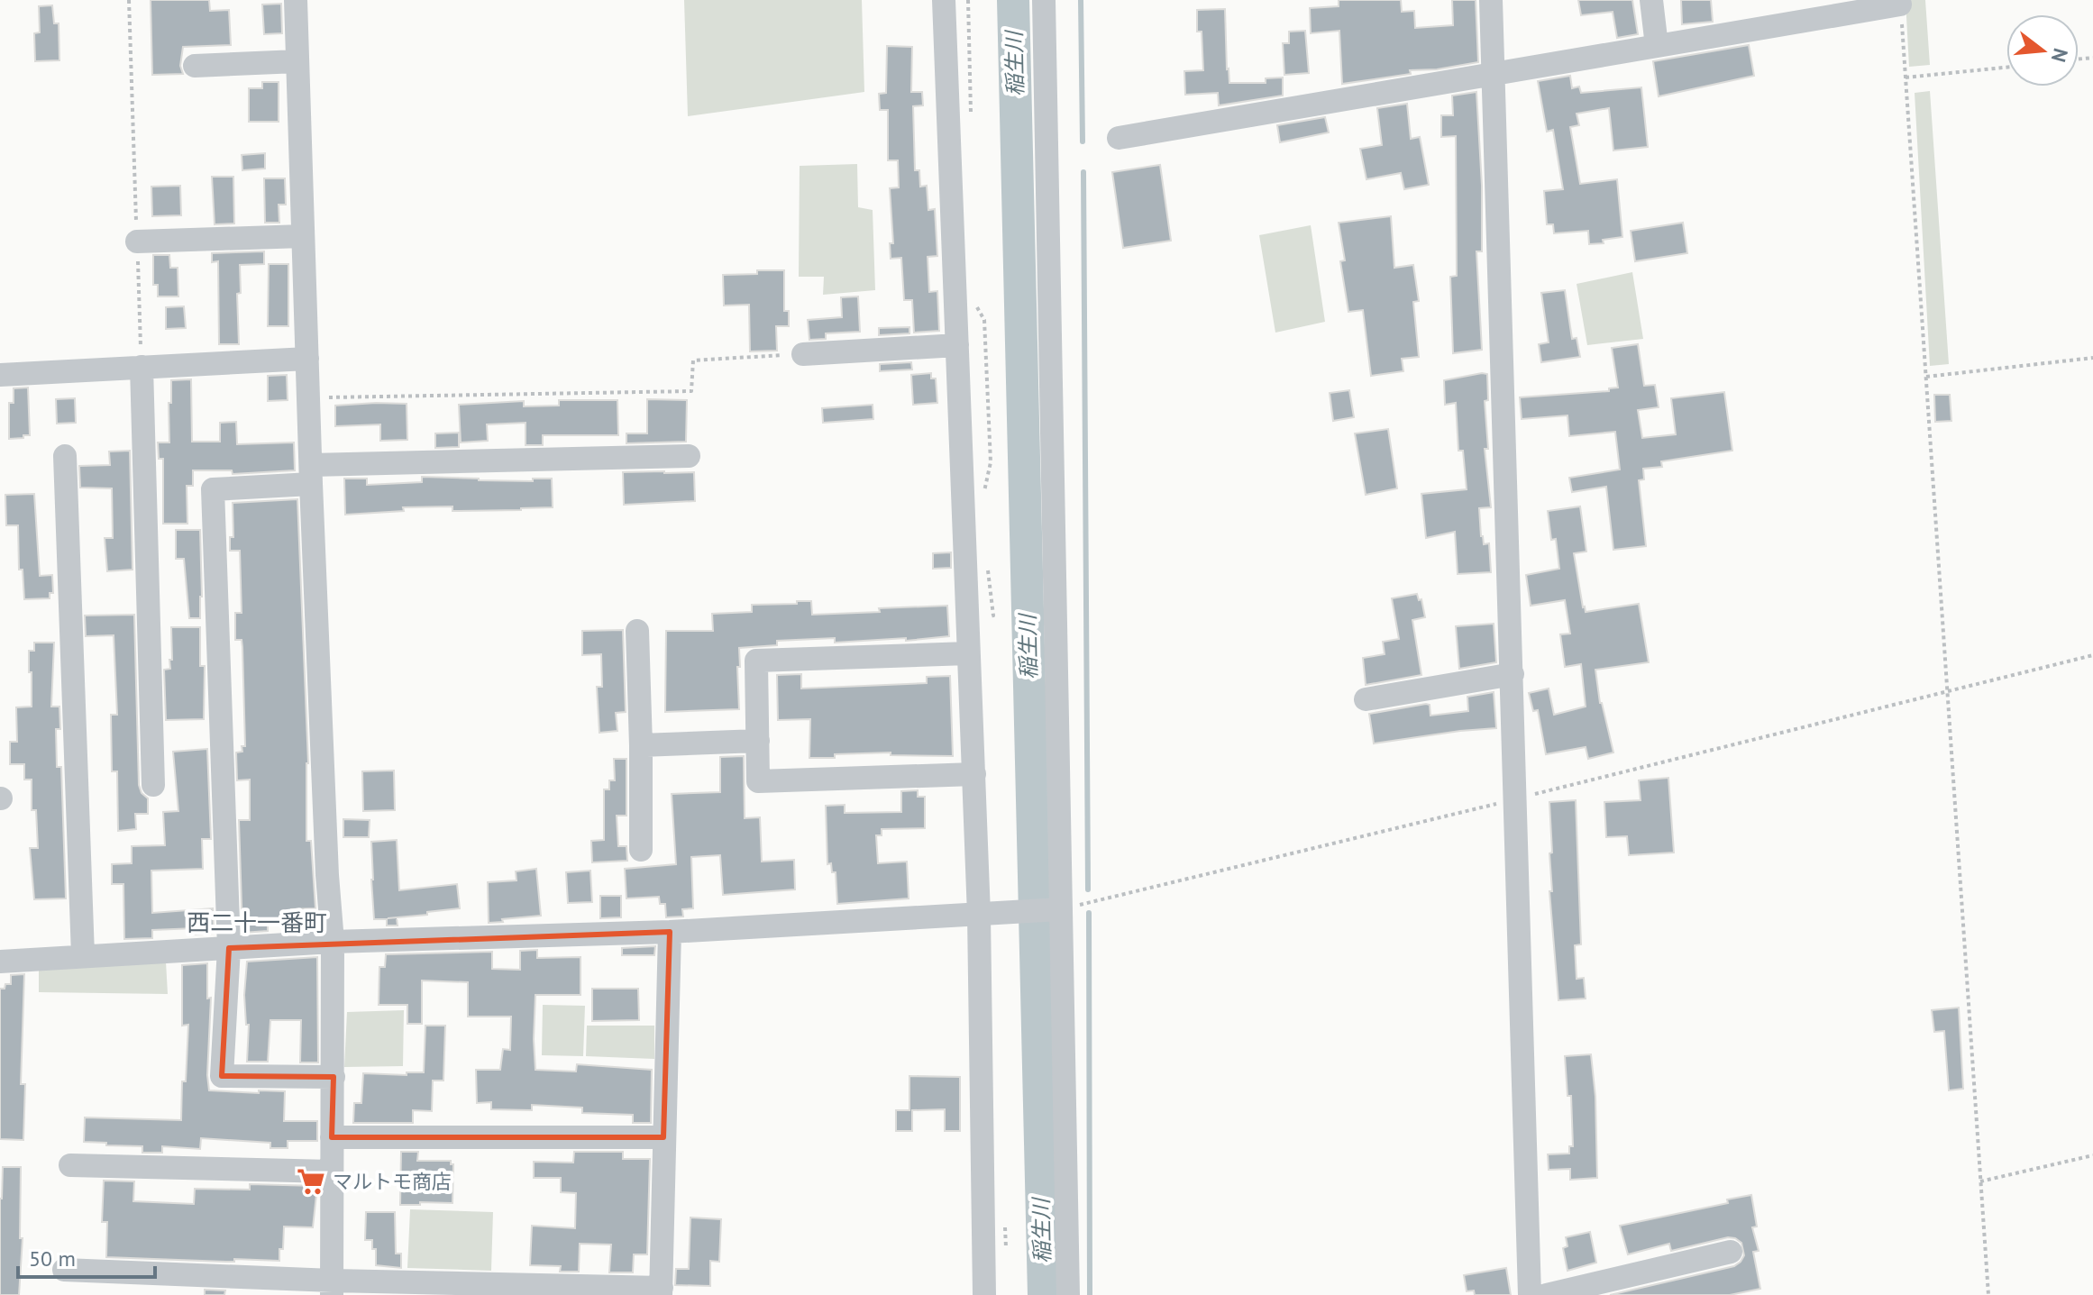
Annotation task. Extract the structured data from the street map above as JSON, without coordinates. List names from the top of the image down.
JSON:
{
  "districts": ["西二十一番町"],
  "water": ["稲生川"],
  "places": {
    "supermarket": ["マルトモ商店"]
  },
  "scale_bar": "50 m",
  "north": "right"
}
